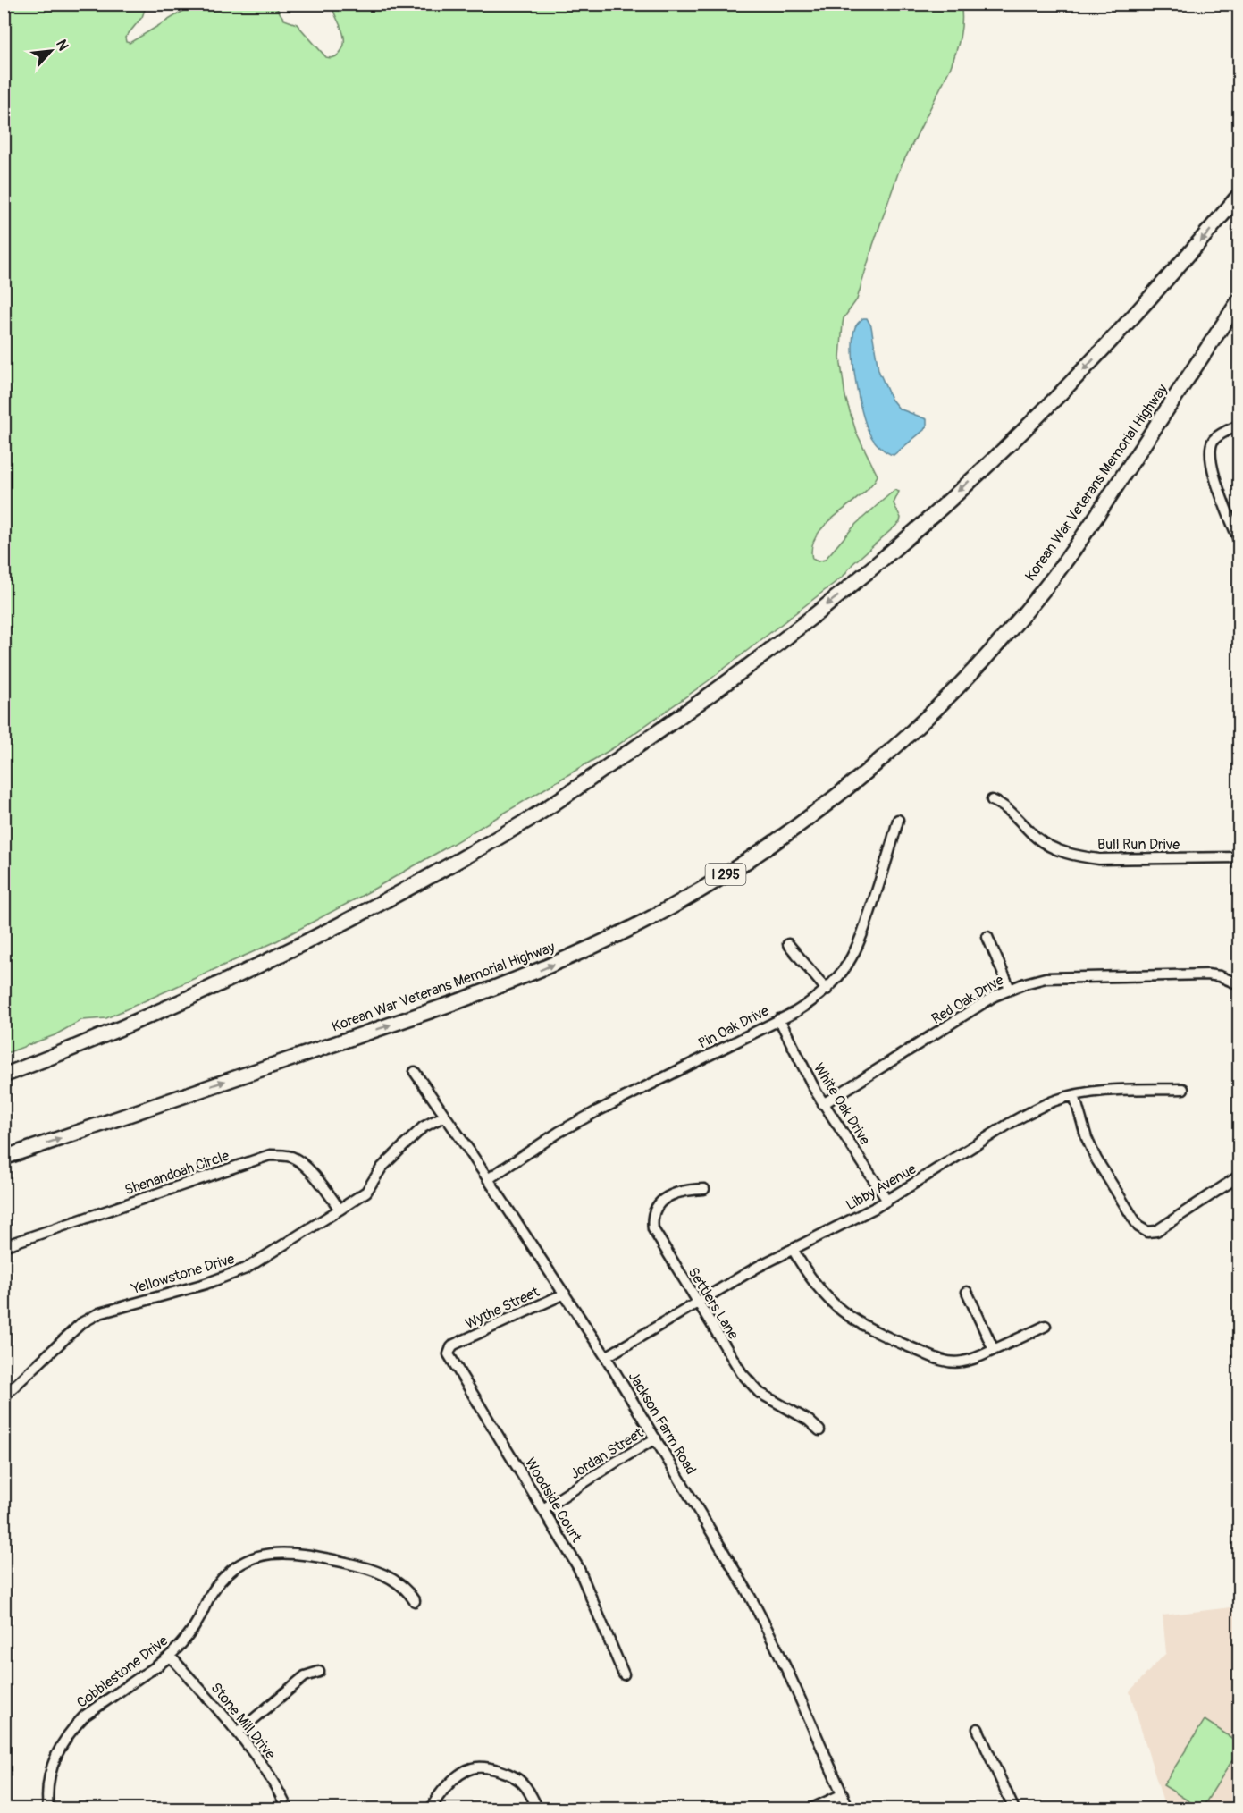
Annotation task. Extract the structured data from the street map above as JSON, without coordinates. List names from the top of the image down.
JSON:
{
  "streets": {
    "highway": ["Korean War Veterans Memorial Highway", "I 295"],
    "street": [
      "Bull Run Drive",
      "Red Oak Drive",
      "Pin Oak Drive",
      "White Oak Drive",
      "Shenandoah Circle",
      "Libby Avenue",
      "Yellowstone Drive",
      "Settlers Lane",
      "Wythe Street",
      "Jackson Farm Road",
      "Jordan Street",
      "Woodside Court",
      "Cobblestone Drive",
      "Stone Mill Drive"
    ]
  },
  "crossings": [
    ["Red Oak Drive", "White Oak Drive"],
    ["Pin Oak Drive", "White Oak Drive"],
    ["Pin Oak Drive", "Jackson Farm Road"],
    ["White Oak Drive", "Libby Avenue"],
    ["Shenandoah Circle", "Yellowstone Drive"],
    ["Libby Avenue", "Settlers Lane"],
    ["Libby Avenue", "Jackson Farm Road"],
    ["Yellowstone Drive", "Jackson Farm Road"],
    ["Wythe Street", "Jackson Farm Road"],
    ["Wythe Street", "Woodside Court"],
    ["Jackson Farm Road", "Jordan Street"],
    ["Jordan Street", "Woodside Court"],
    ["Cobblestone Drive", "Stone Mill Drive"]
  ],
  "north": "top right"
}
